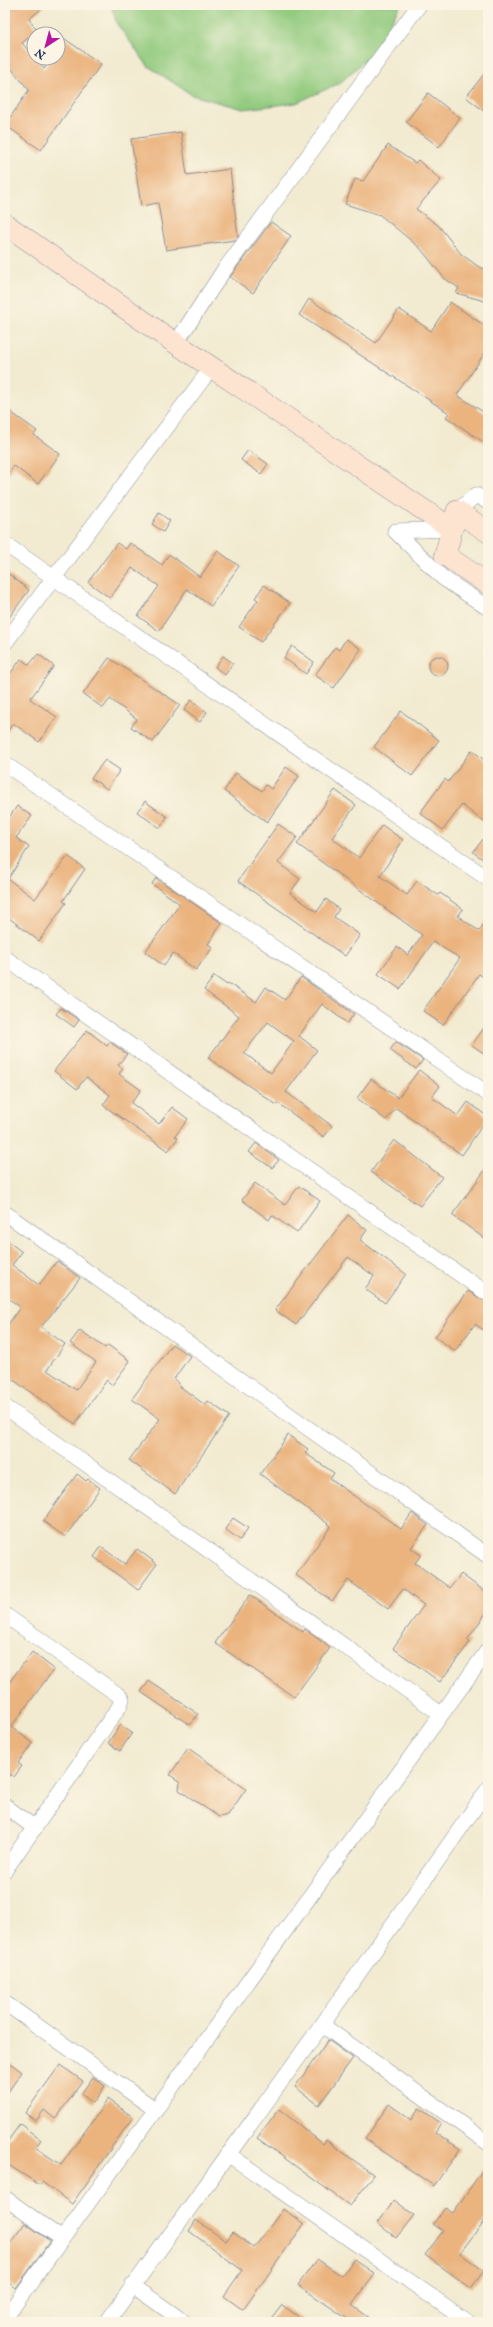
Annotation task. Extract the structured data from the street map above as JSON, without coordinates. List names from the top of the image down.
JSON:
{
  "north": "bottom left"
}
